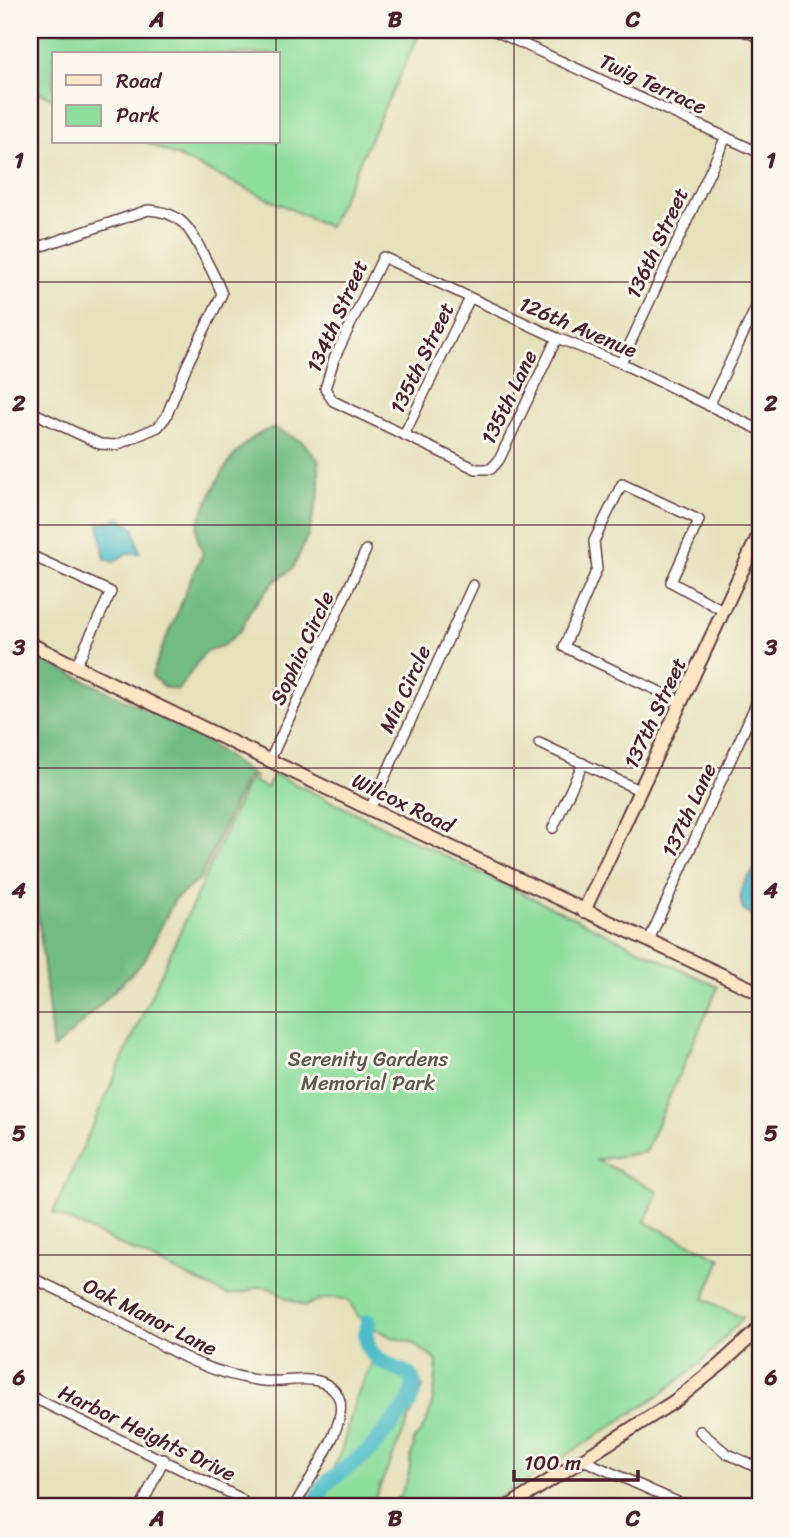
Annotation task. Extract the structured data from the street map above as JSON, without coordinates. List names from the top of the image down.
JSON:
{
  "streets": {
    "street": [
      "Twig Terrace",
      "136th Street",
      "134th Street",
      "126th Avenue",
      "135th Street",
      "135th Lane",
      "Sophia Circle",
      "Mia Circle",
      "137th Street",
      "Wilcox Road",
      "137th Lane",
      "Oak Manor Lane",
      "Harbor Heights Drive"
    ]
  },
  "crossings": [
    ["Twig Terrace", "136th Street"],
    ["136th Street", "126th Avenue"],
    ["134th Street", "126th Avenue"],
    ["134th Street", "135th Street"],
    ["134th Street", "135th Lane"],
    ["126th Avenue", "135th Street"],
    ["126th Avenue", "135th Lane"],
    ["135th Street", "135th Lane"],
    ["Sophia Circle", "Wilcox Road"],
    ["Mia Circle", "Wilcox Road"],
    ["137th Street", "Wilcox Road"],
    ["Wilcox Road", "137th Lane"]
  ],
  "parks": ["Serenity Gardens Memorial Park"],
  "legend": ["Road", "Park"],
  "scale_bar": "100 m",
  "grid": {
    "columns": ["A", "B", "C"],
    "rows": [
      "1",
      "2",
      "3",
      "4",
      "5",
      "6"
    ]
  }
}
